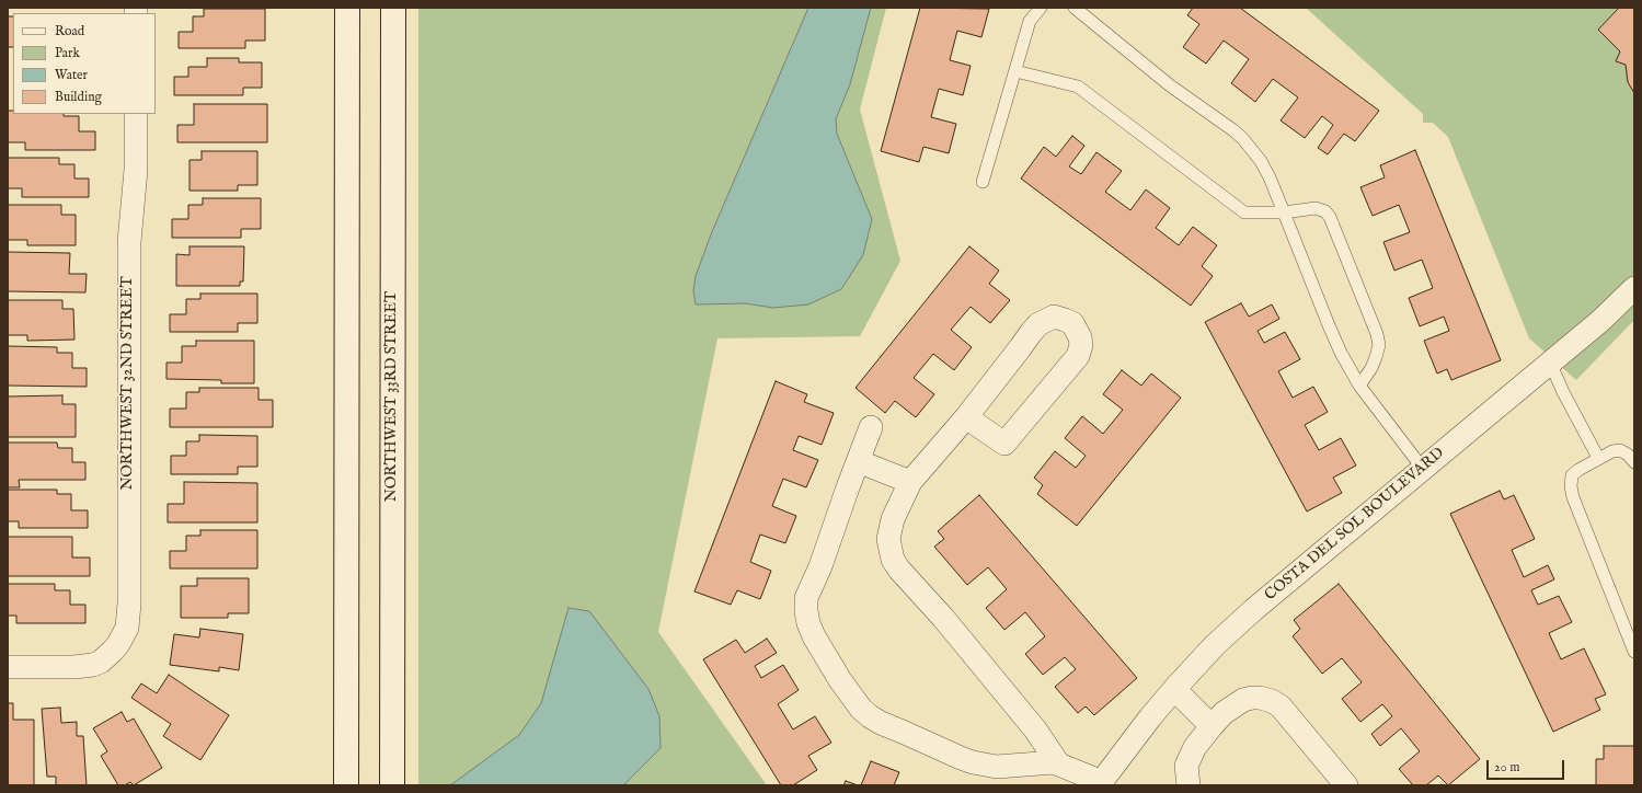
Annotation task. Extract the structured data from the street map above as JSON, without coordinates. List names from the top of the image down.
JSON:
{
  "streets": {
    "street": ["NORTHWEST 32ND STREET", "NORTHWEST 33RD STREET", "COSTA DEL SOL BOULEVARD"]
  },
  "legend": [
    "Road",
    "Park",
    "Water",
    "Building"
  ],
  "scale_bar": "20 m"
}
